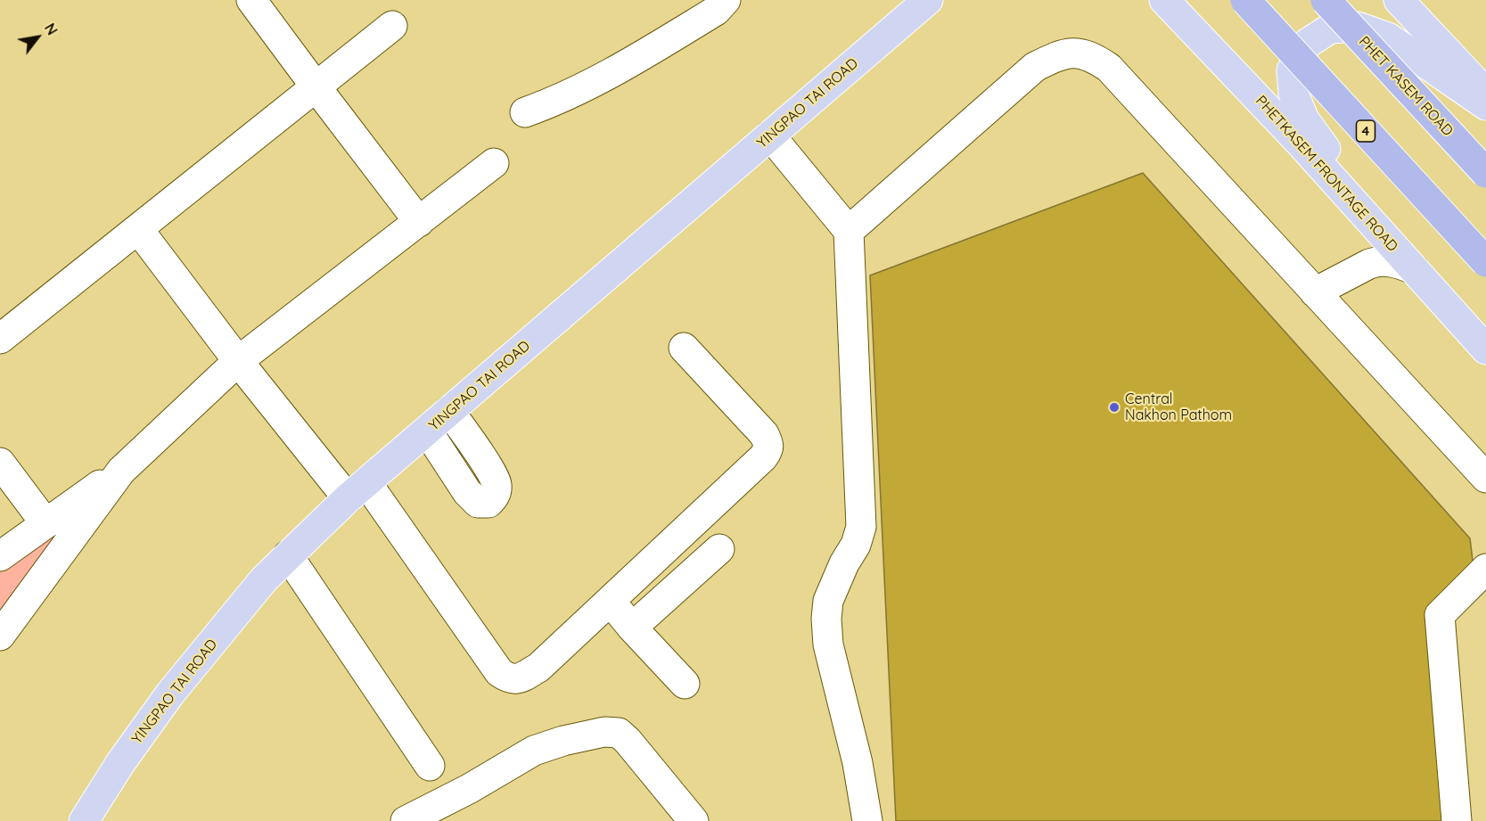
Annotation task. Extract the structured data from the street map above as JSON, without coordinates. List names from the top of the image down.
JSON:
{
  "streets": {
    "highway": ["PHET KASEM ROAD", "4"],
    "main road": ["YINGPAO TAI ROAD", "PHETKASEM FRONTAGE ROAD"]
  },
  "places": ["Central Nakhon Pathom"],
  "north": "top right"
}
